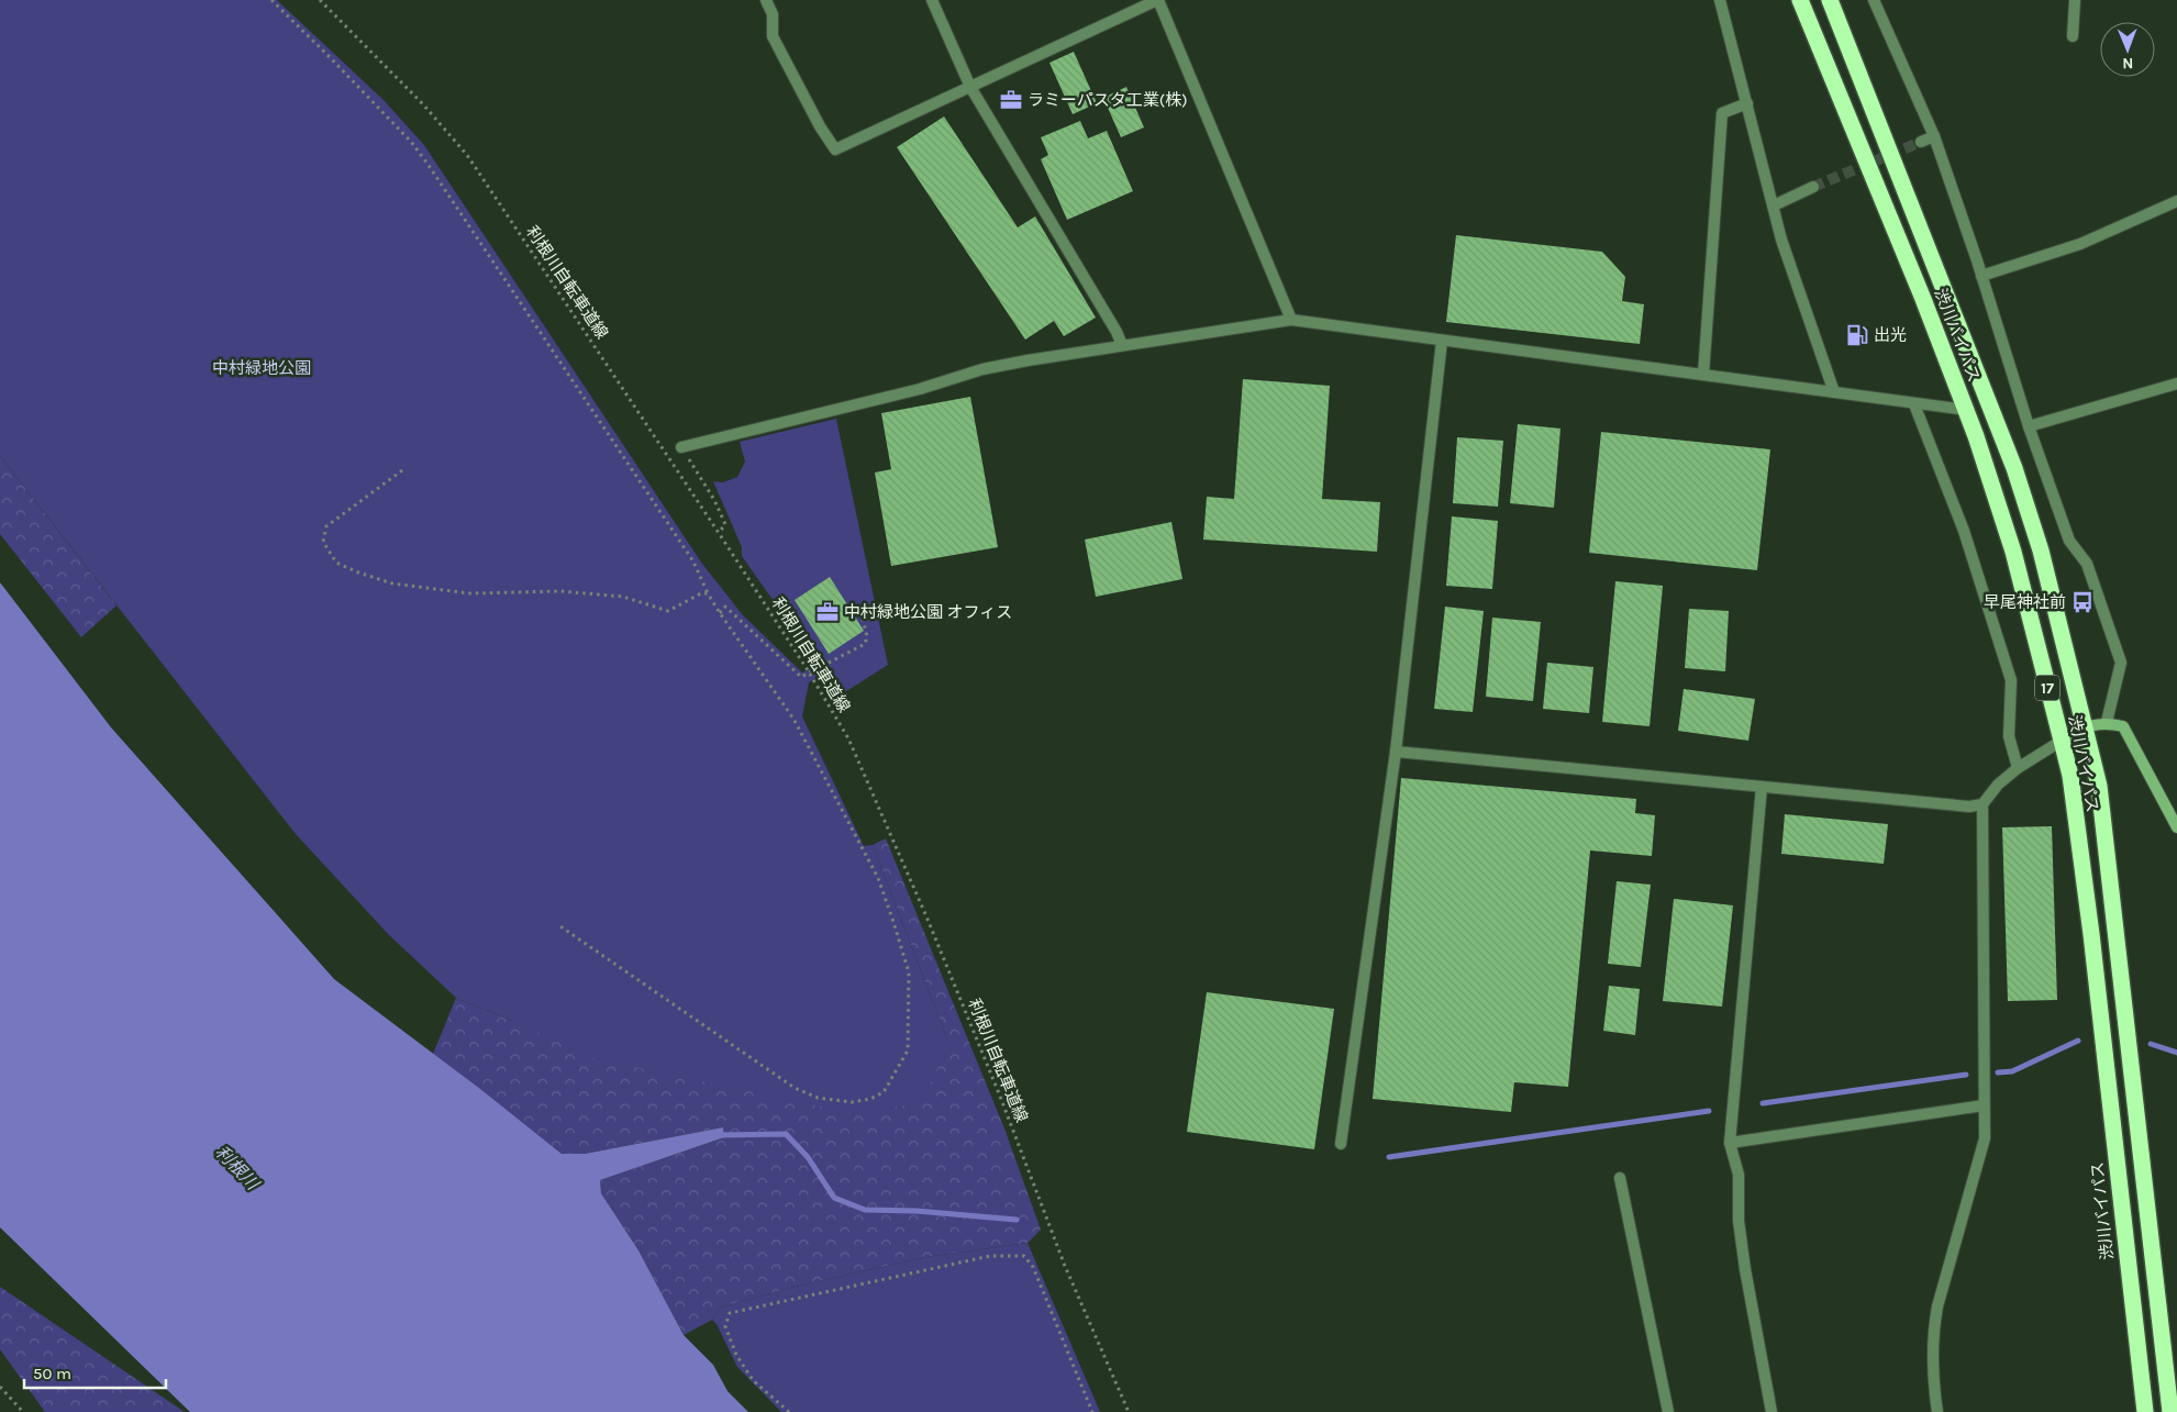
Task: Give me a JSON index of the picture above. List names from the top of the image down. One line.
{"streets":{"highway":["渋川バイパス","17"],"path":["利根川自転車道線"]},"water":["利根川"],"parks":["中村緑地公園"],"places":{"office":["ラミーパスタ工業(株)","中村緑地公園 オフィス"],"fuel station":["出光"],"bus stop":["早尾神社前"]},"scale_bar":"50 m","north":"bottom"}
